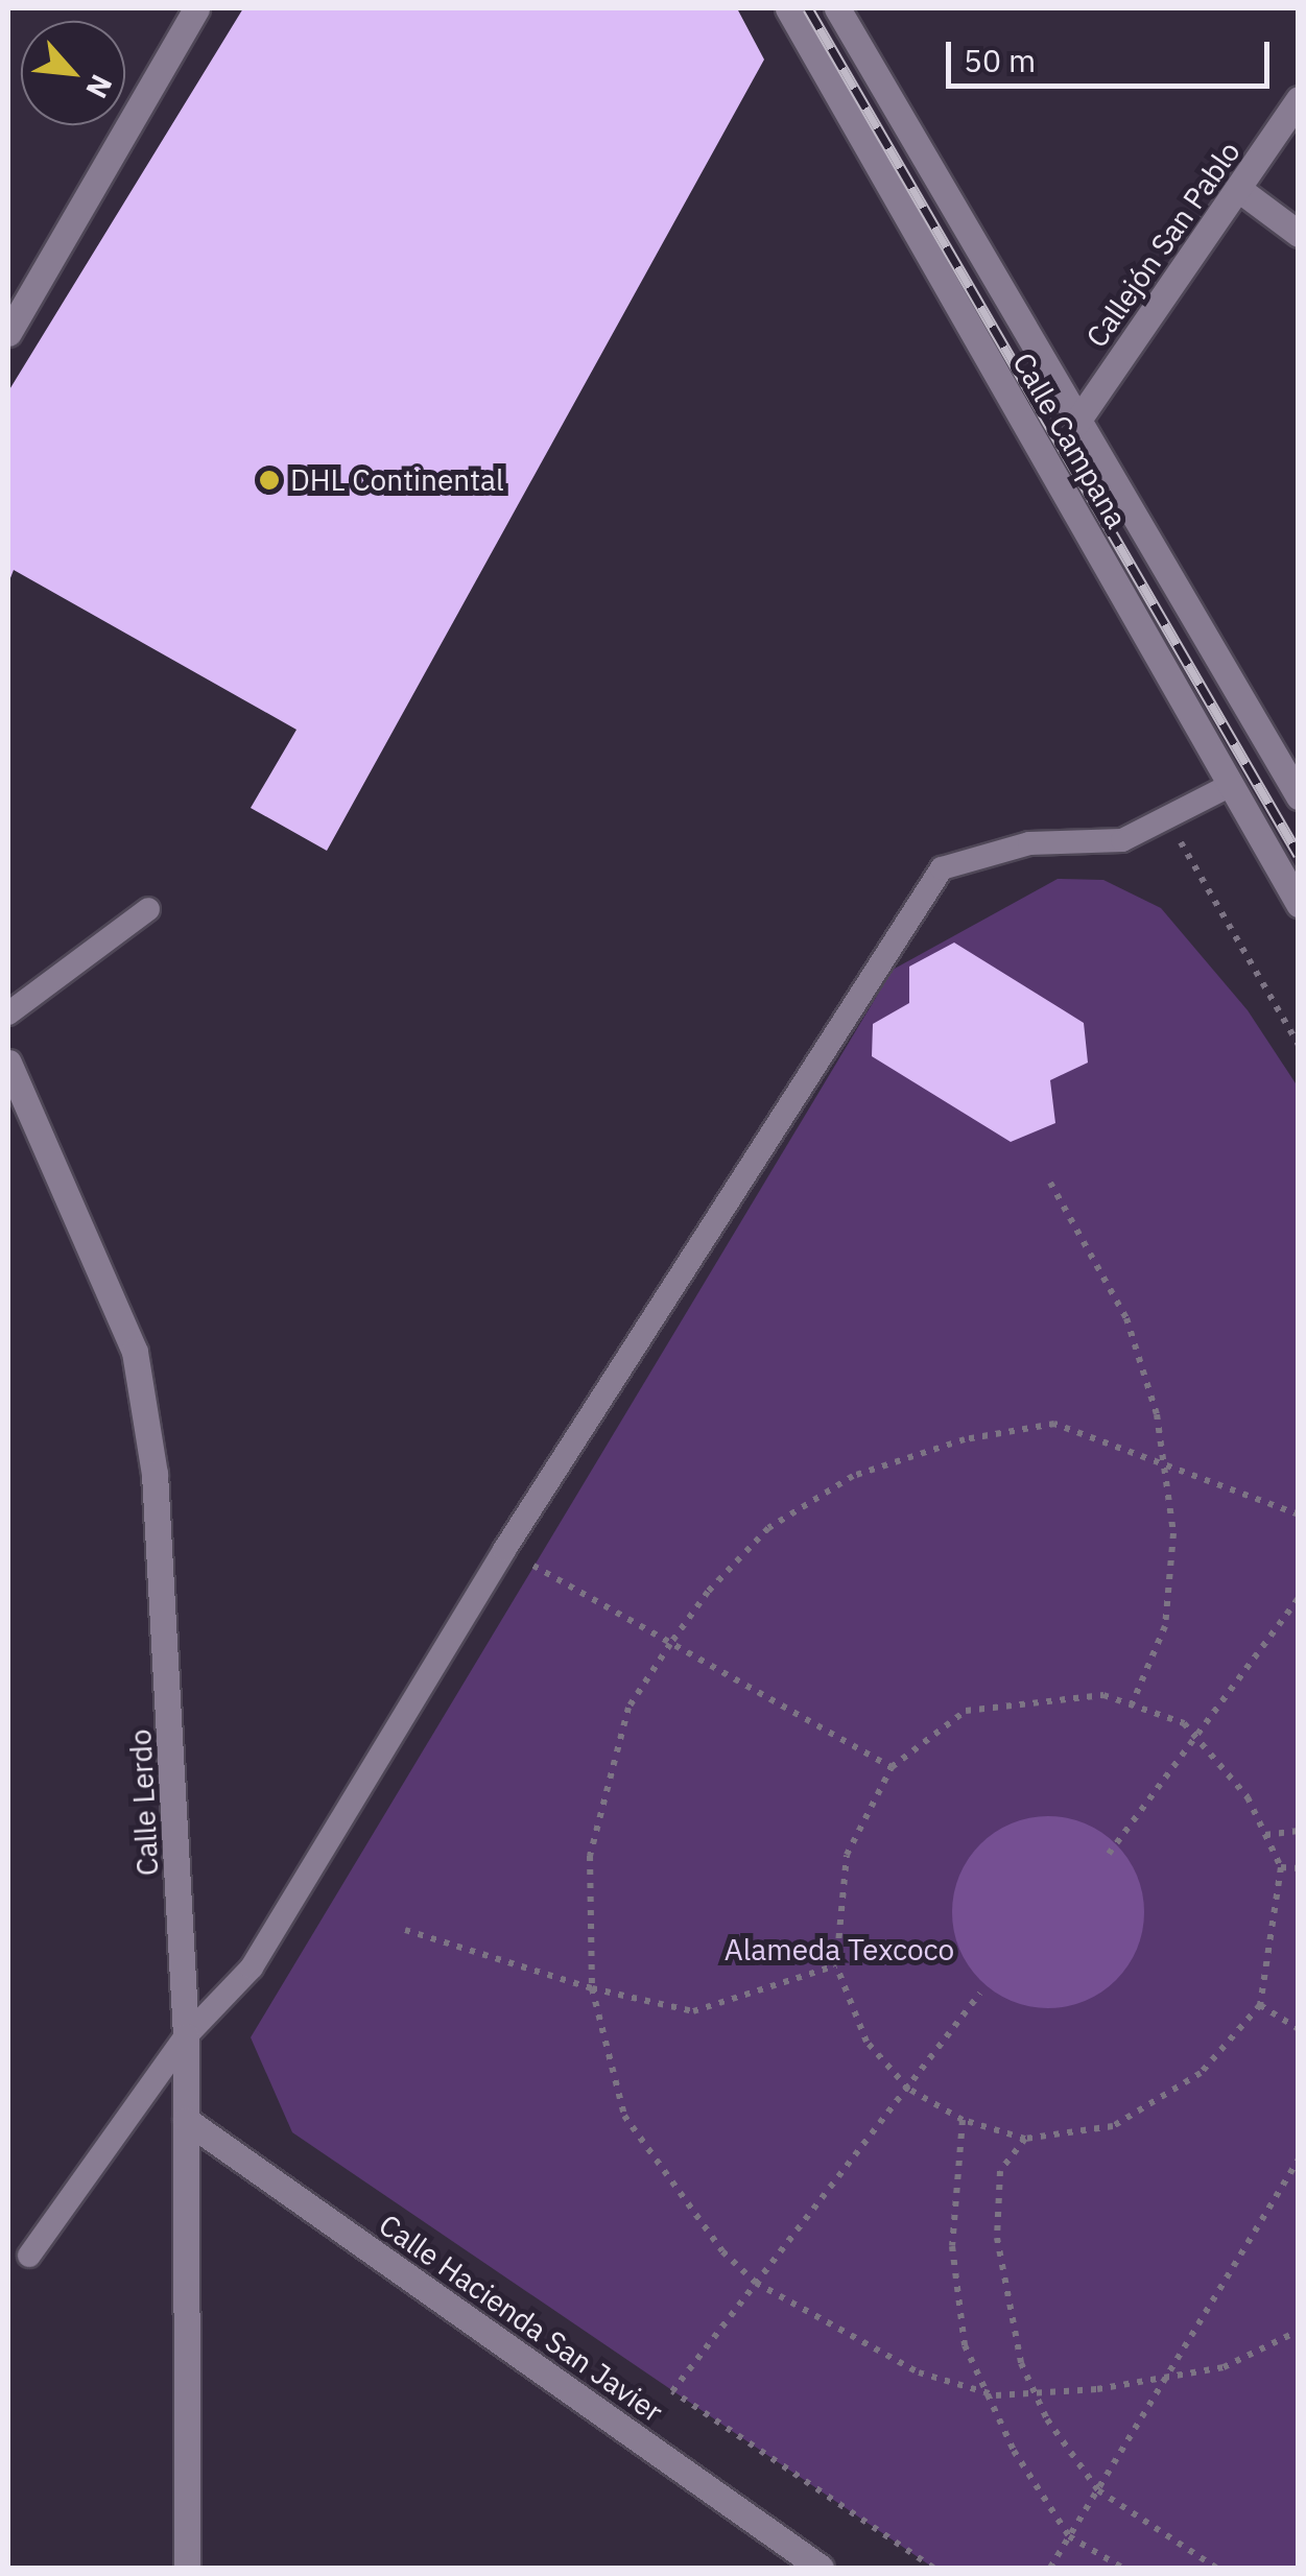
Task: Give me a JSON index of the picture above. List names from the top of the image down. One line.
{"streets":{"street":["Callejón San Pablo","Calle Campana","Calle Lerdo","Calle Hacienda San Javier"]},"crossings":[["Callejón San Pablo","Calle Campana"],["Calle Lerdo","Calle Hacienda San Javier"]],"parks":["Alameda Texcoco"],"places":["DHL Continental"],"scale_bar":"50 m","north":"bottom right"}
